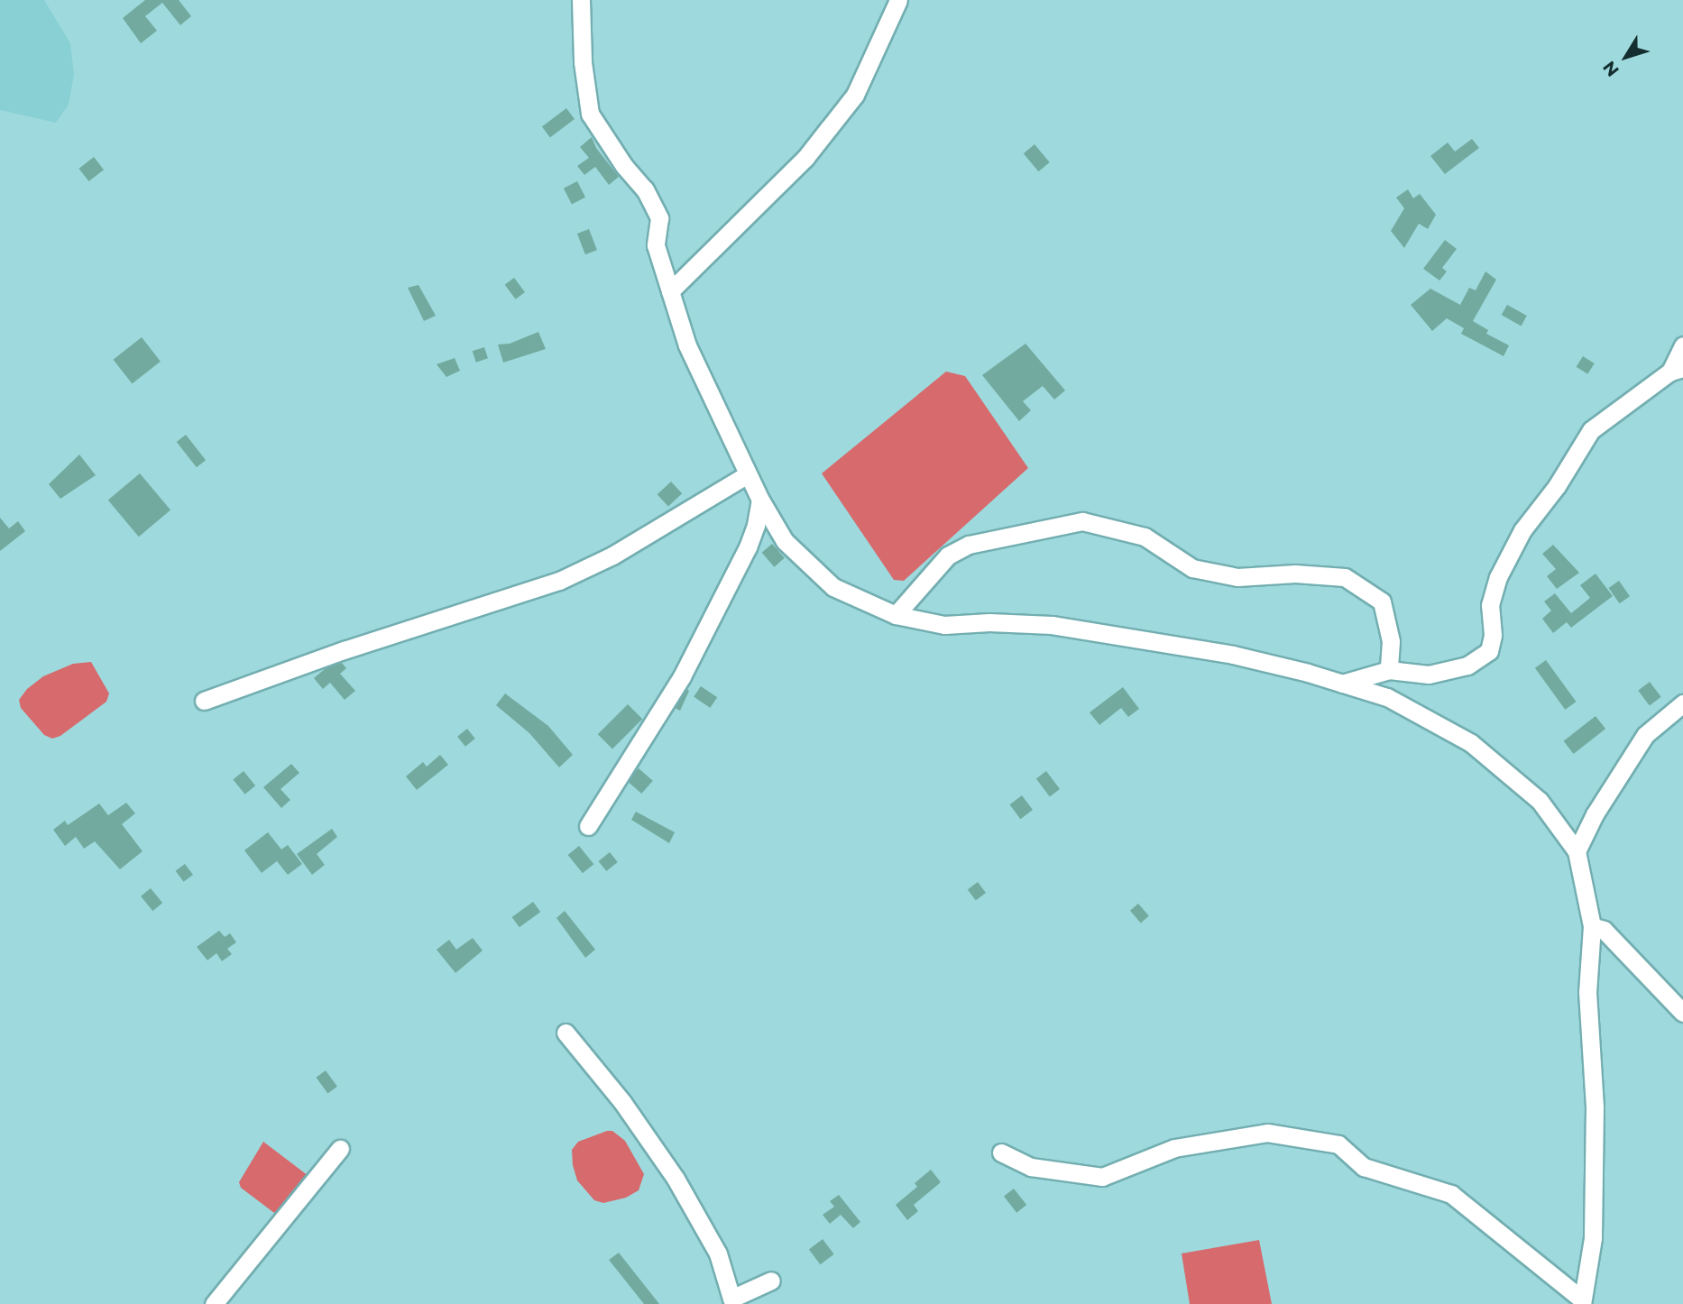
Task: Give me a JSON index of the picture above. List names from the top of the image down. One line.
{"north":"bottom left"}
